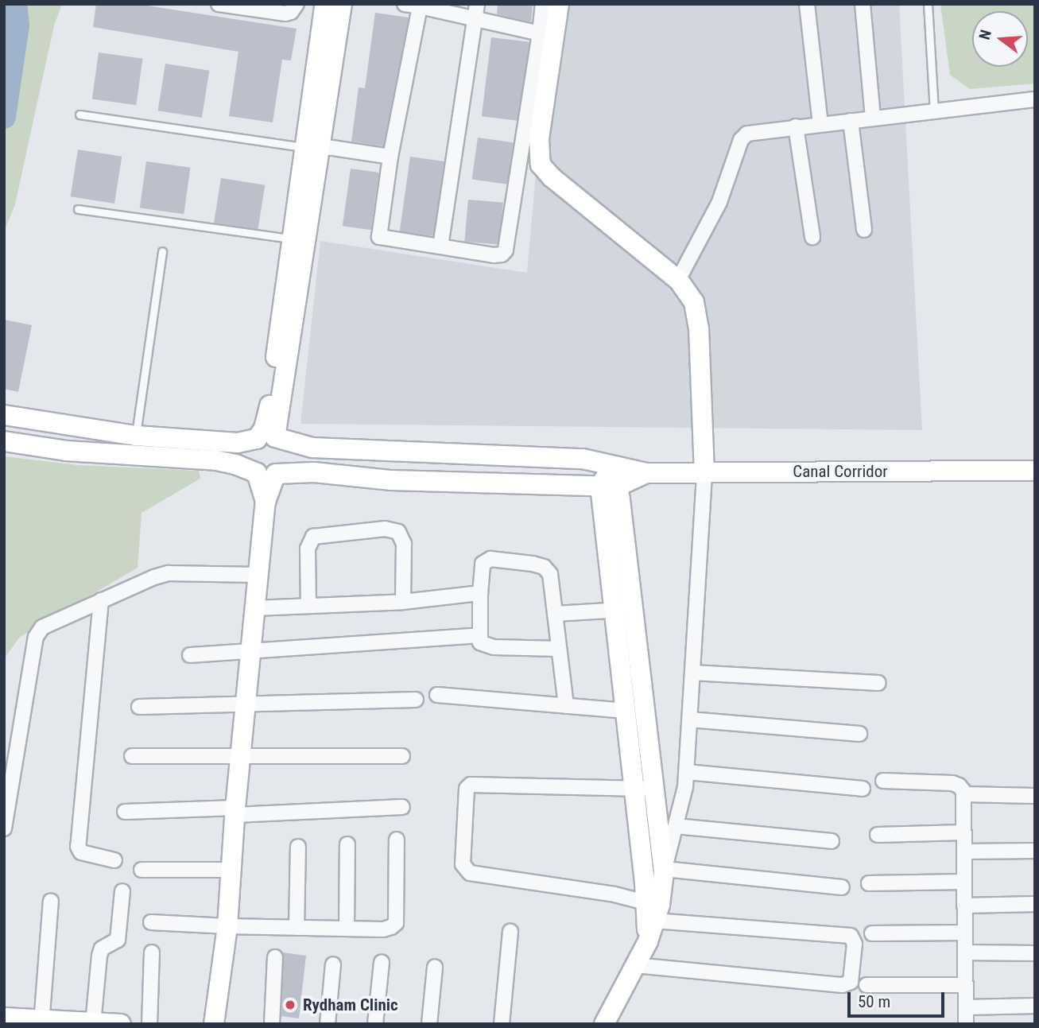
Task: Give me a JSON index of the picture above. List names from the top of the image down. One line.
{"streets":{"street":["Canal Corridor"]},"places":["Rydham Clinic"],"scale_bar":"50 m","north":"left"}
